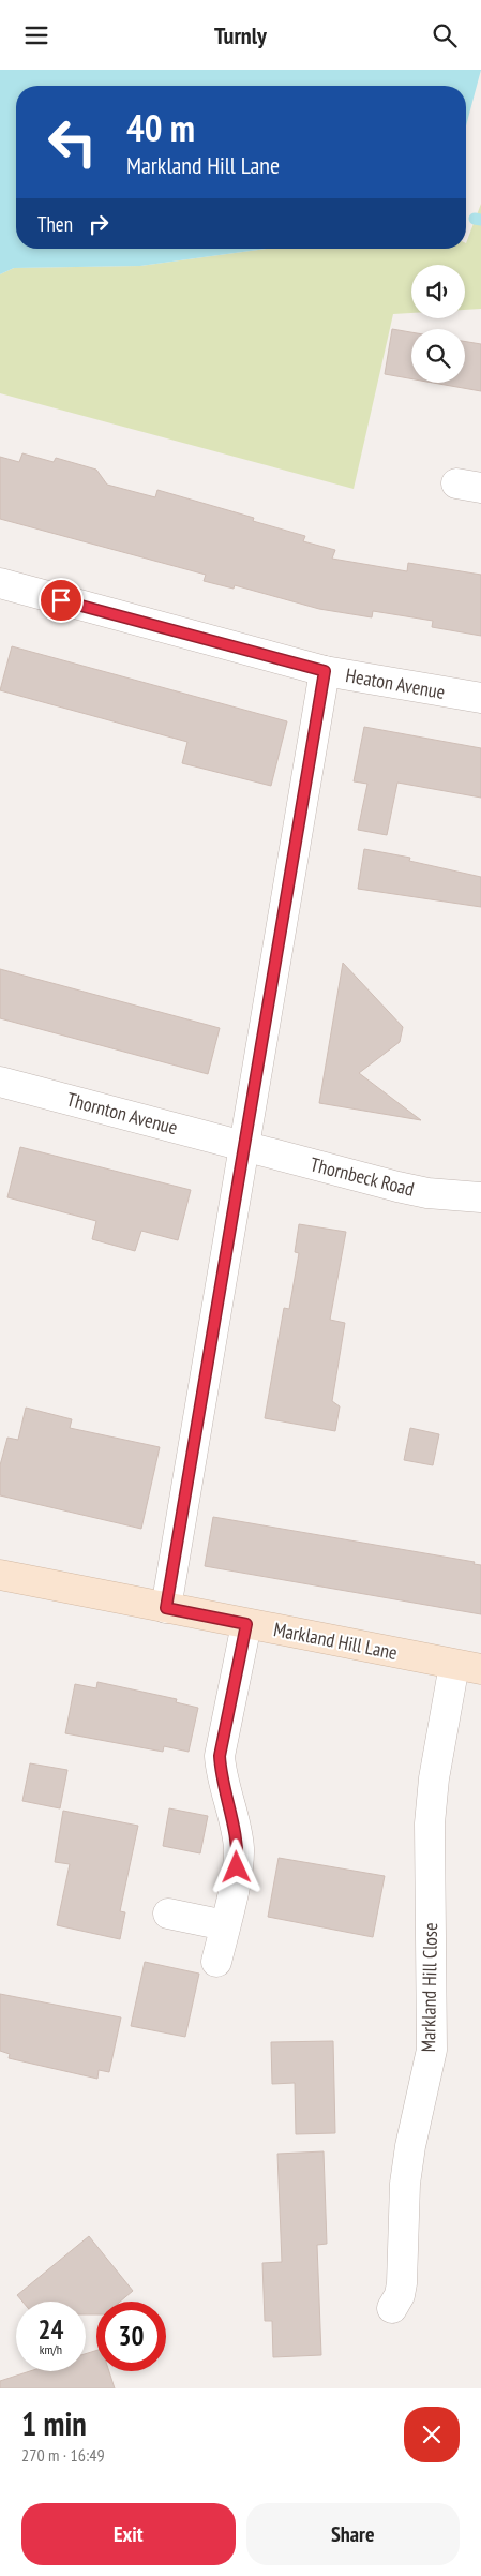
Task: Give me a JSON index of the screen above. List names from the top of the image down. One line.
{"streets":{"street":["Heaton Avenue","Thornton Avenue","Thornbeck Road","Markland Hill Lane","Markland Hill Close"]},"crossings":[["Thornton Avenue","Thornbeck Road"],["Markland Hill Lane","Markland Hill Close"]],"page":{"header":"Turnly","turn":["40 m","Markland Hill Lane"],"then":"Then","speed":"24 km/h","limit":"30","heading":["1 min","270 m · 16:49"],"buttons":["Exit","Share"]}}
